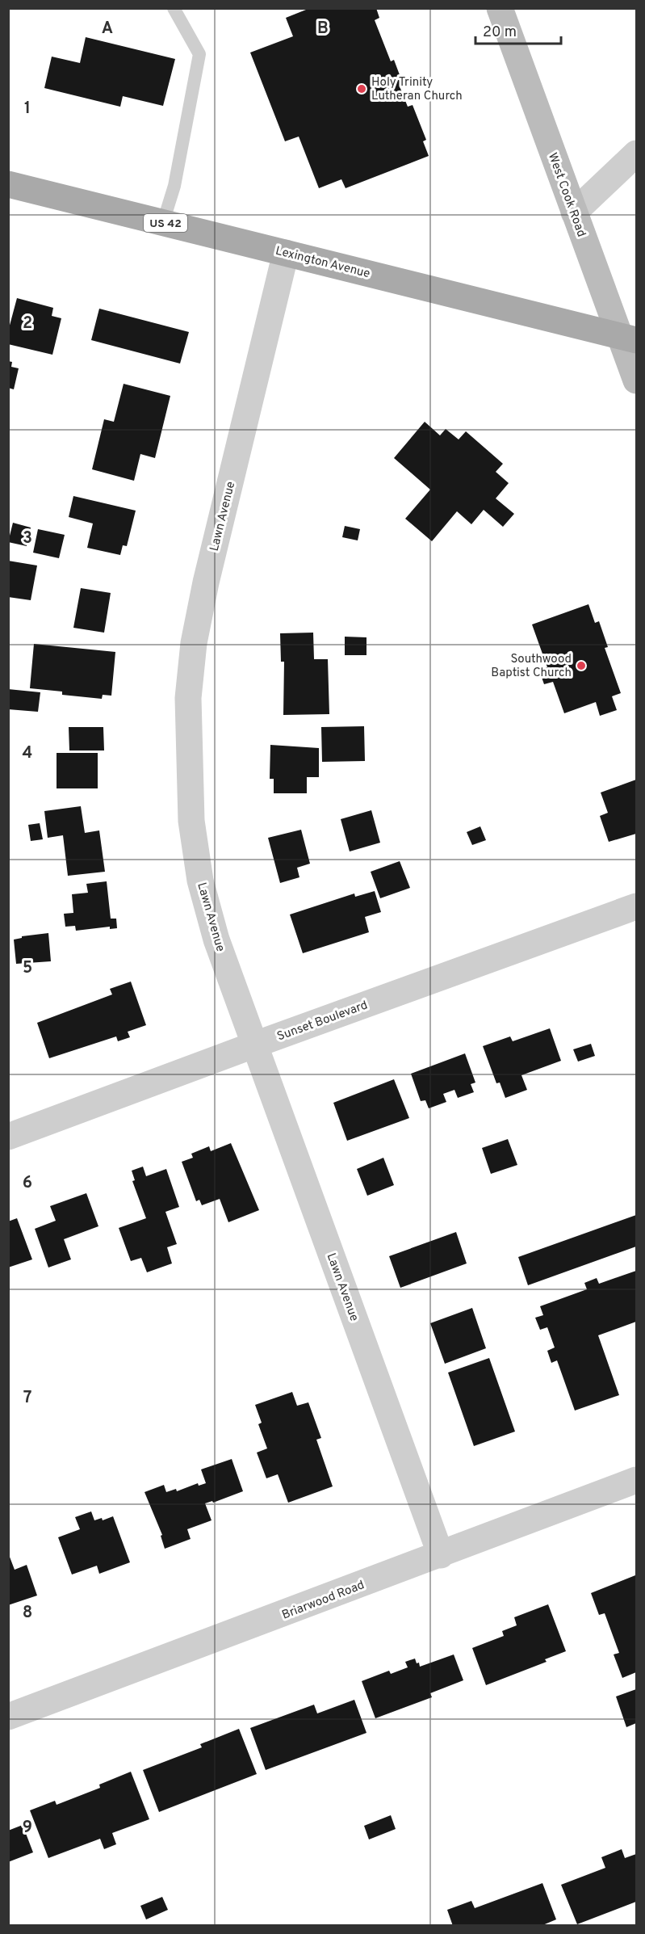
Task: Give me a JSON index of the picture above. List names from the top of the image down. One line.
{"streets":{"main road":["West Cook Road","US 42","Lexington Avenue"],"street":["Lawn Avenue","Sunset Boulevard","Briarwood Road"]},"crossings":[["West Cook Road","Lexington Avenue"],["Lexington Avenue","Lawn Avenue"],["Lawn Avenue","Sunset Boulevard"],["Lawn Avenue","Briarwood Road"]],"places":["Holy Trinity Lutheran Church","Southwood Baptist Church"],"scale_bar":"20 m","grid":{"columns":["A","B"],"rows":["1","2","3","4","5","6","7","8","9"]}}
